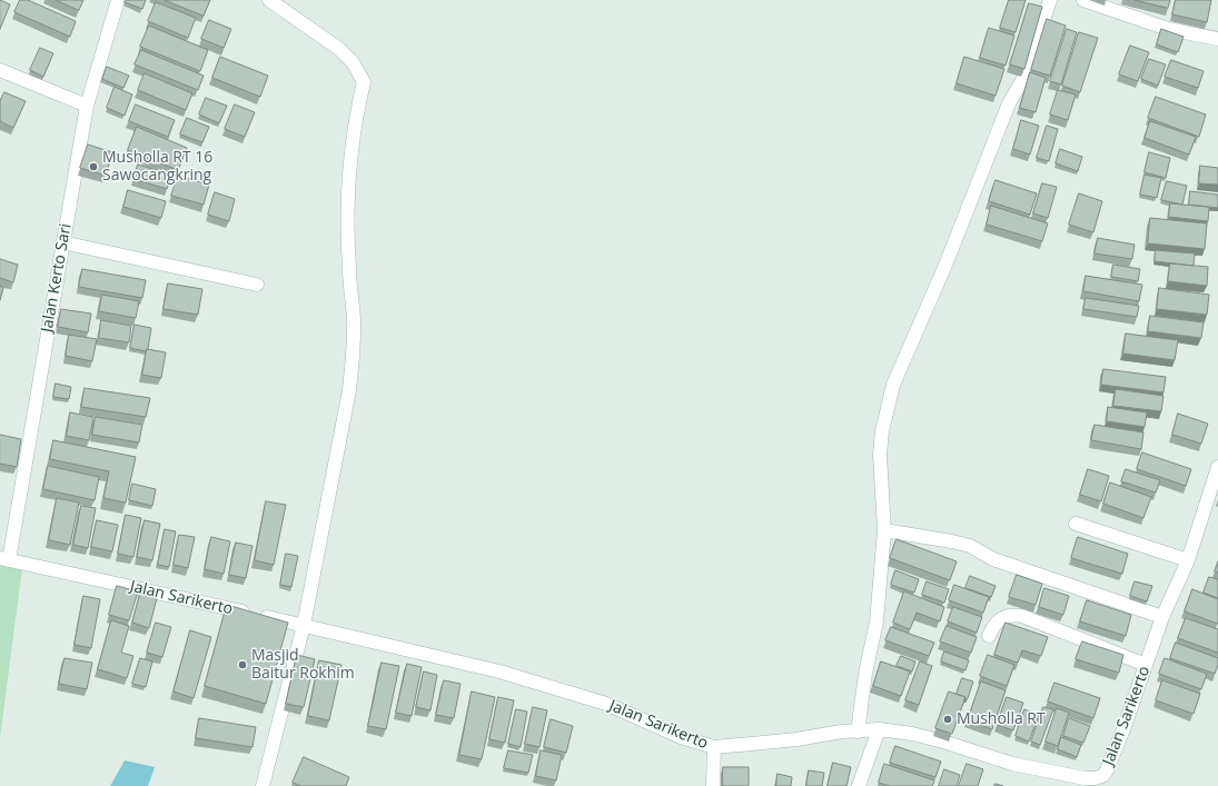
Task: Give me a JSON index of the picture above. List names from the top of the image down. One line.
{"streets":{"street":["Jalan Kerto Sari","Jalan Sarikerto"]},"crossings":[["Jalan Kerto Sari","Jalan Sarikerto"]],"places":["Musholla RT 16 Sawocangkring","Masjid Baitur Rokhim","Musholla RT"]}
